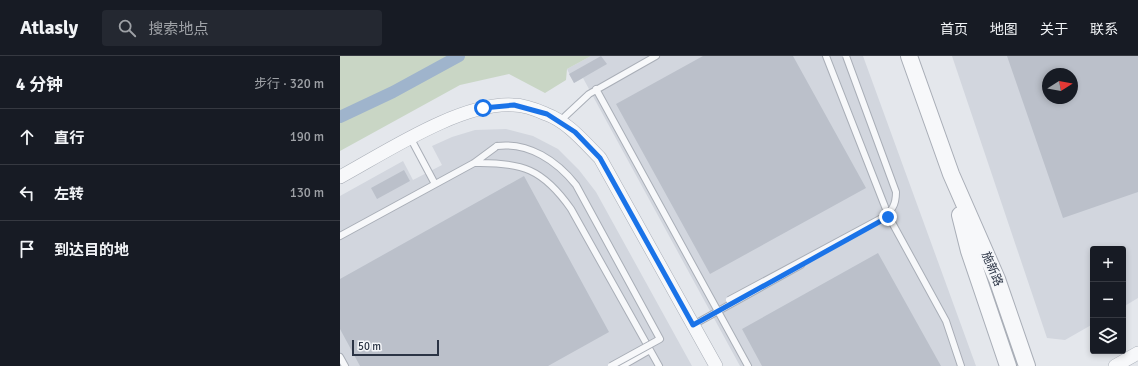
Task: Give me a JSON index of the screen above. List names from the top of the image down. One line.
{"streets":{"street":["施新路"]},"scale_bar":"50 m","north":"right","page":{"header":"Atlasly","search":"搜索地点","nav":["首页","地图","关于","联系"],"heading":["4 分钟","步行 · 320 m"],"list":[["直行","190 m"],["左转","130 m"],"到达目的地"],"map_buttons":["+","−"],"scale":"50 m"}}
